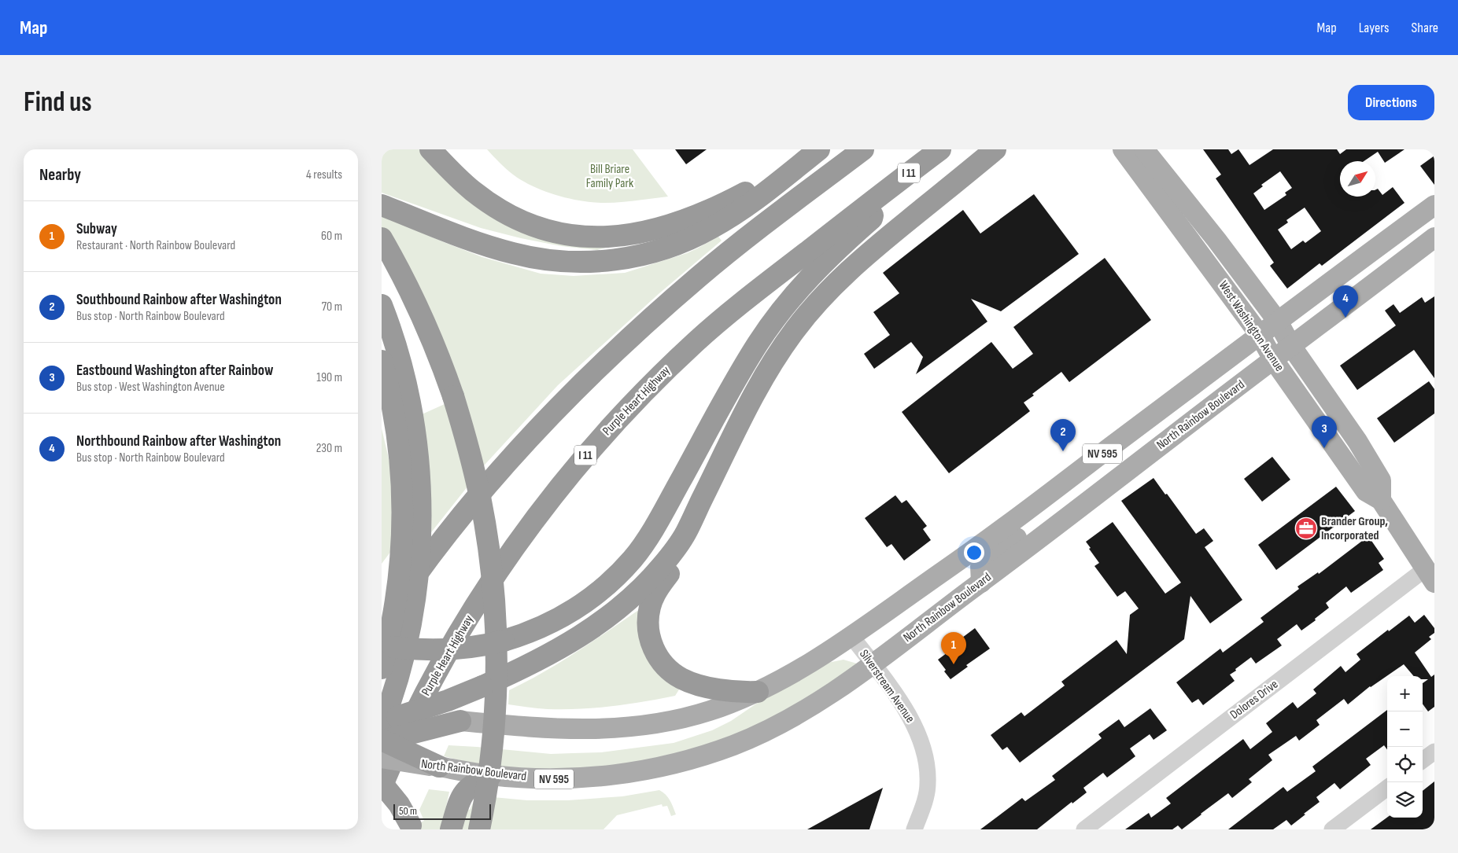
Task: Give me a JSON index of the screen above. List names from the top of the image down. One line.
{"streets":{"highway":["I 11","Purple Heart Highway"],"main road":["West Washington Avenue","North Rainbow Boulevard","NV 595"],"street":["Silverstream Avenue","Dolores Drive"]},"crossings":[["West Washington Avenue","North Rainbow Boulevard"],["West Washington Avenue","NV 595"],["West Washington Avenue","Dolores Drive"],["North Rainbow Boulevard","Silverstream Avenue"],["NV 595","Silverstream Avenue"]],"parks":["Bill Briare Family Park"],"places":{"office":["Brander Group, Incorporated"]},"scale_bar":"50 m","north":"top right","page":{"header":"Map","nav":["Map","Layers","Share"],"buttons":"Directions","title":"Find us","heading":["Nearby","4 results"],"list":[{"mark":"1","name":"Subway","note":"Restaurant · North Rainbow Boulevard","value":"60 m"},{"mark":"2","name":"Southbound Rainbow after Washington","note":"Bus stop · North Rainbow Boulevard","value":"70 m"},{"mark":"3","name":"Eastbound Washington after Rainbow","note":"Bus stop · West Washington Avenue","value":"190 m"},{"mark":"4","name":"Northbound Rainbow after Washington","note":"Bus stop · North Rainbow Boulevard","value":"230 m"}],"pins":["4","3","2","1"],"map_buttons":["+","−"],"scale":"50 m"}}
